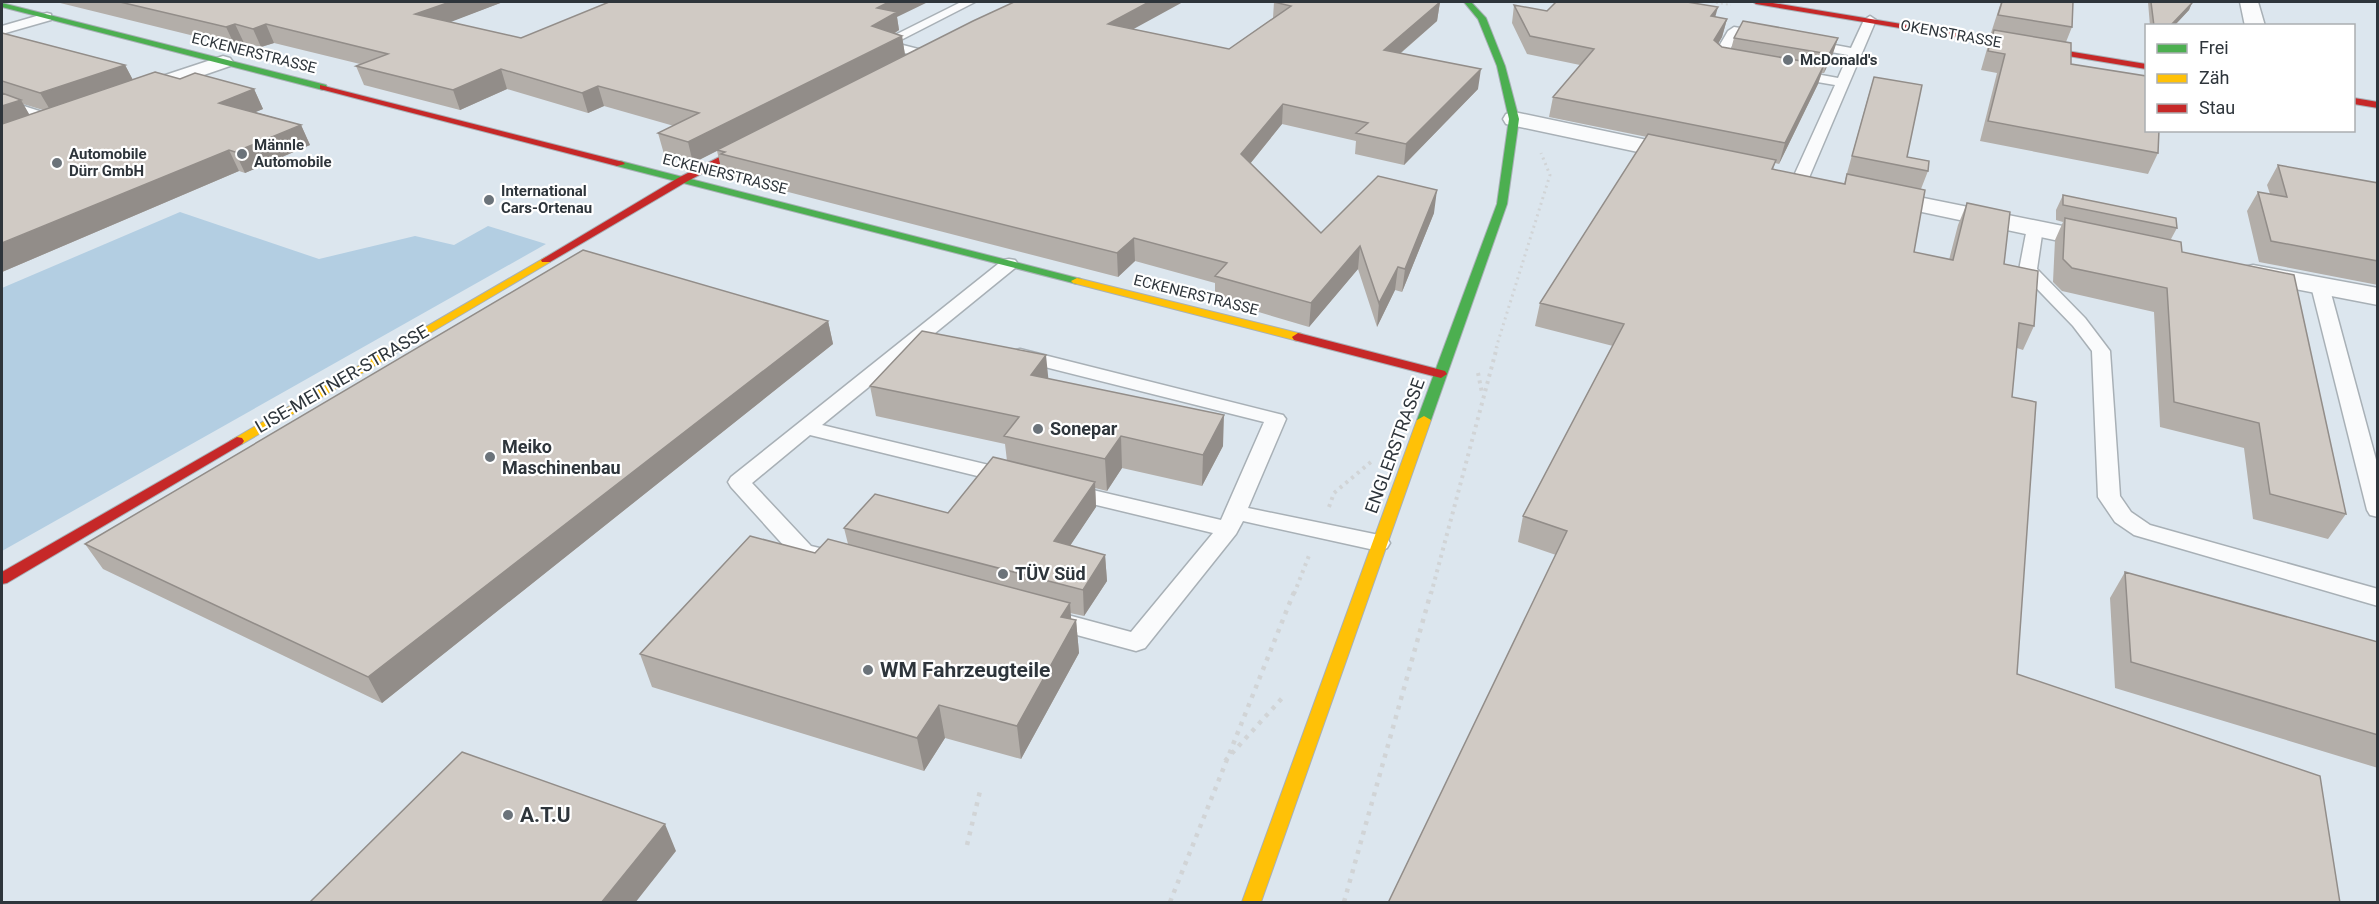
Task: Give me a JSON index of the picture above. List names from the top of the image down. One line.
{"streets":{"street":["OKENSTRASSE","ECKENERSTRASSE","LISE-MEITNER-STRASSE","ENGLERSTRASSE"]},"crossings":[["ECKENERSTRASSE","LISE-MEITNER-STRASSE"],["ECKENERSTRASSE","ENGLERSTRASSE"]],"places":["McDonald's","Männle Automobile","Automobile Dürr GmbH","International Cars-Ortenau","Sonepar","Meiko Maschinenbau","TÜV Süd","WM Fahrzeugteile","A.T.U"],"legend":["Frei","Zäh","Stau"]}
